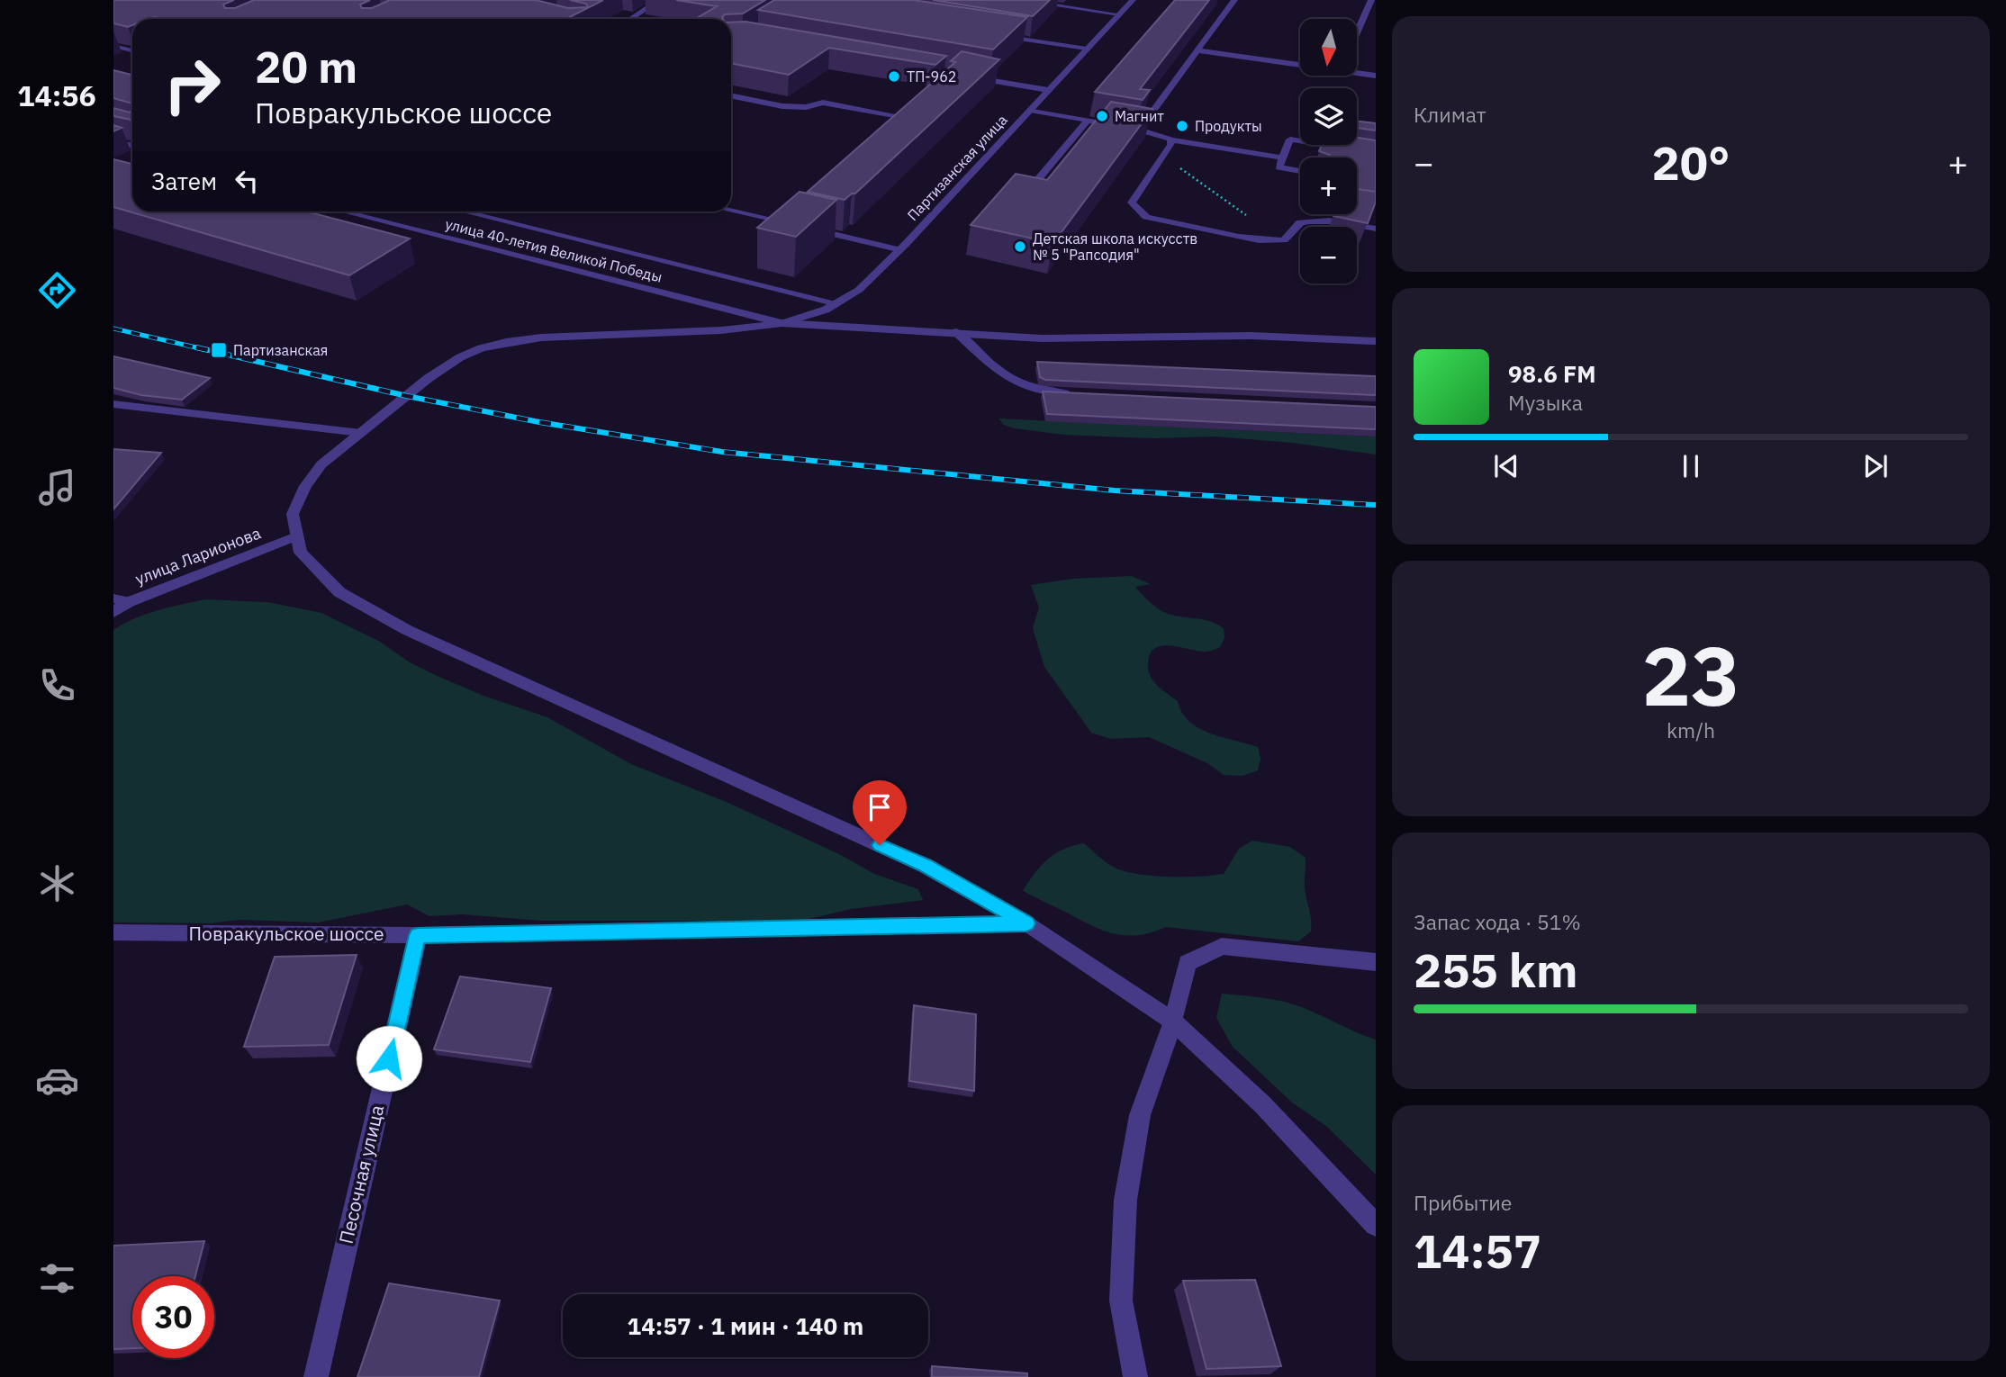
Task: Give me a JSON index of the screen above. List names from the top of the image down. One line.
{"streets":{"street":["Партизанская улица","улица 40-летия Великой Победы","улица Ларионова","Повракульское шоссе","Песочная улица"]},"crossings":[["Партизанская улица","улица 40-летия Великой Победы"],["Повракульское шоссе","Песочная улица"]],"places":{"other":["ТП-962","Магнит","Продукты","Детская школа искусств № 5 \"Рапсодия\""],"transit":["Партизанская"]},"north":"bottom","page":{"tabs":"14:56","tile":["Климат",["23","km/h"],["Запас хода · 51%","255 km"],["Прибытие","14:57"]],"map_buttons":["+","−"],"turn":["20 m","Повракульское шоссе"],"heat":["−","20°","+"],"then":"Затем","song":["98.6 FM","Музыка"],"limit":"30","trip":"14:57 · 1 мин · 140 m"}}
